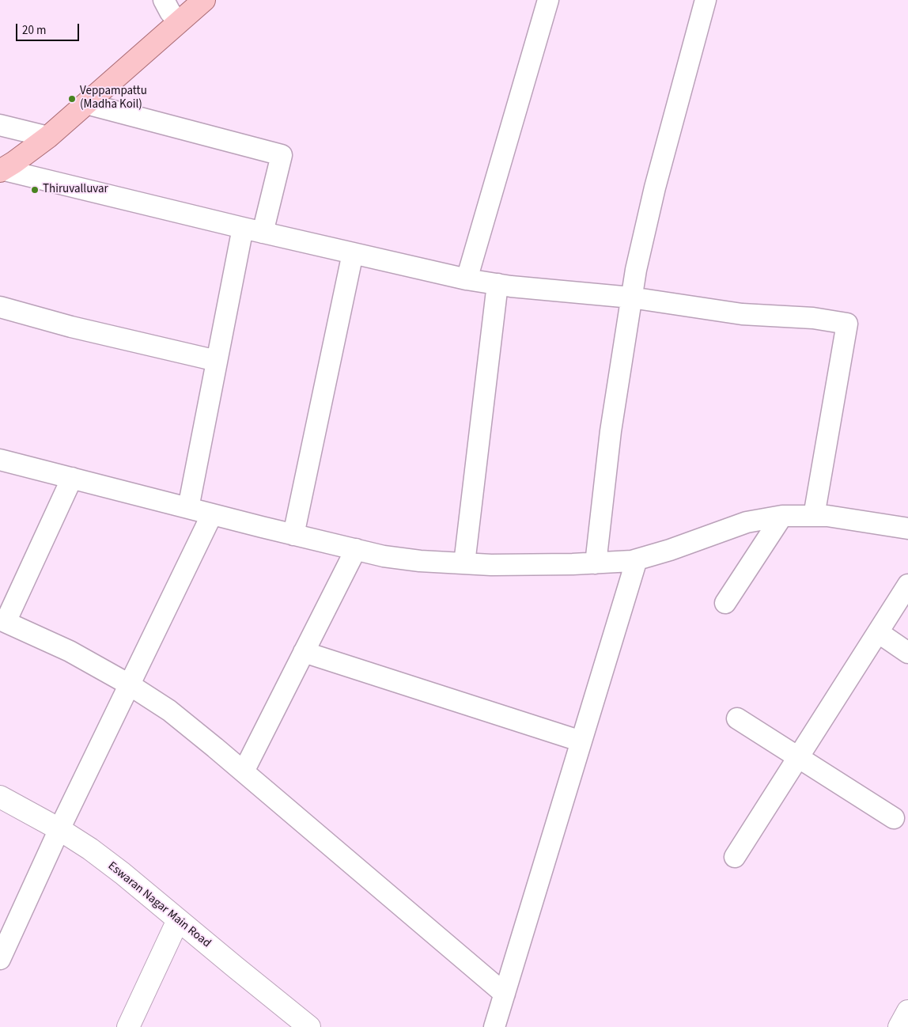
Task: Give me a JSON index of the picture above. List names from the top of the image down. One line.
{"streets":{"street":["Eswaran Nagar Main Road"]},"places":["Veppampattu (Madha Koil)","Thiruvalluvar"],"scale_bar":"20 m"}
